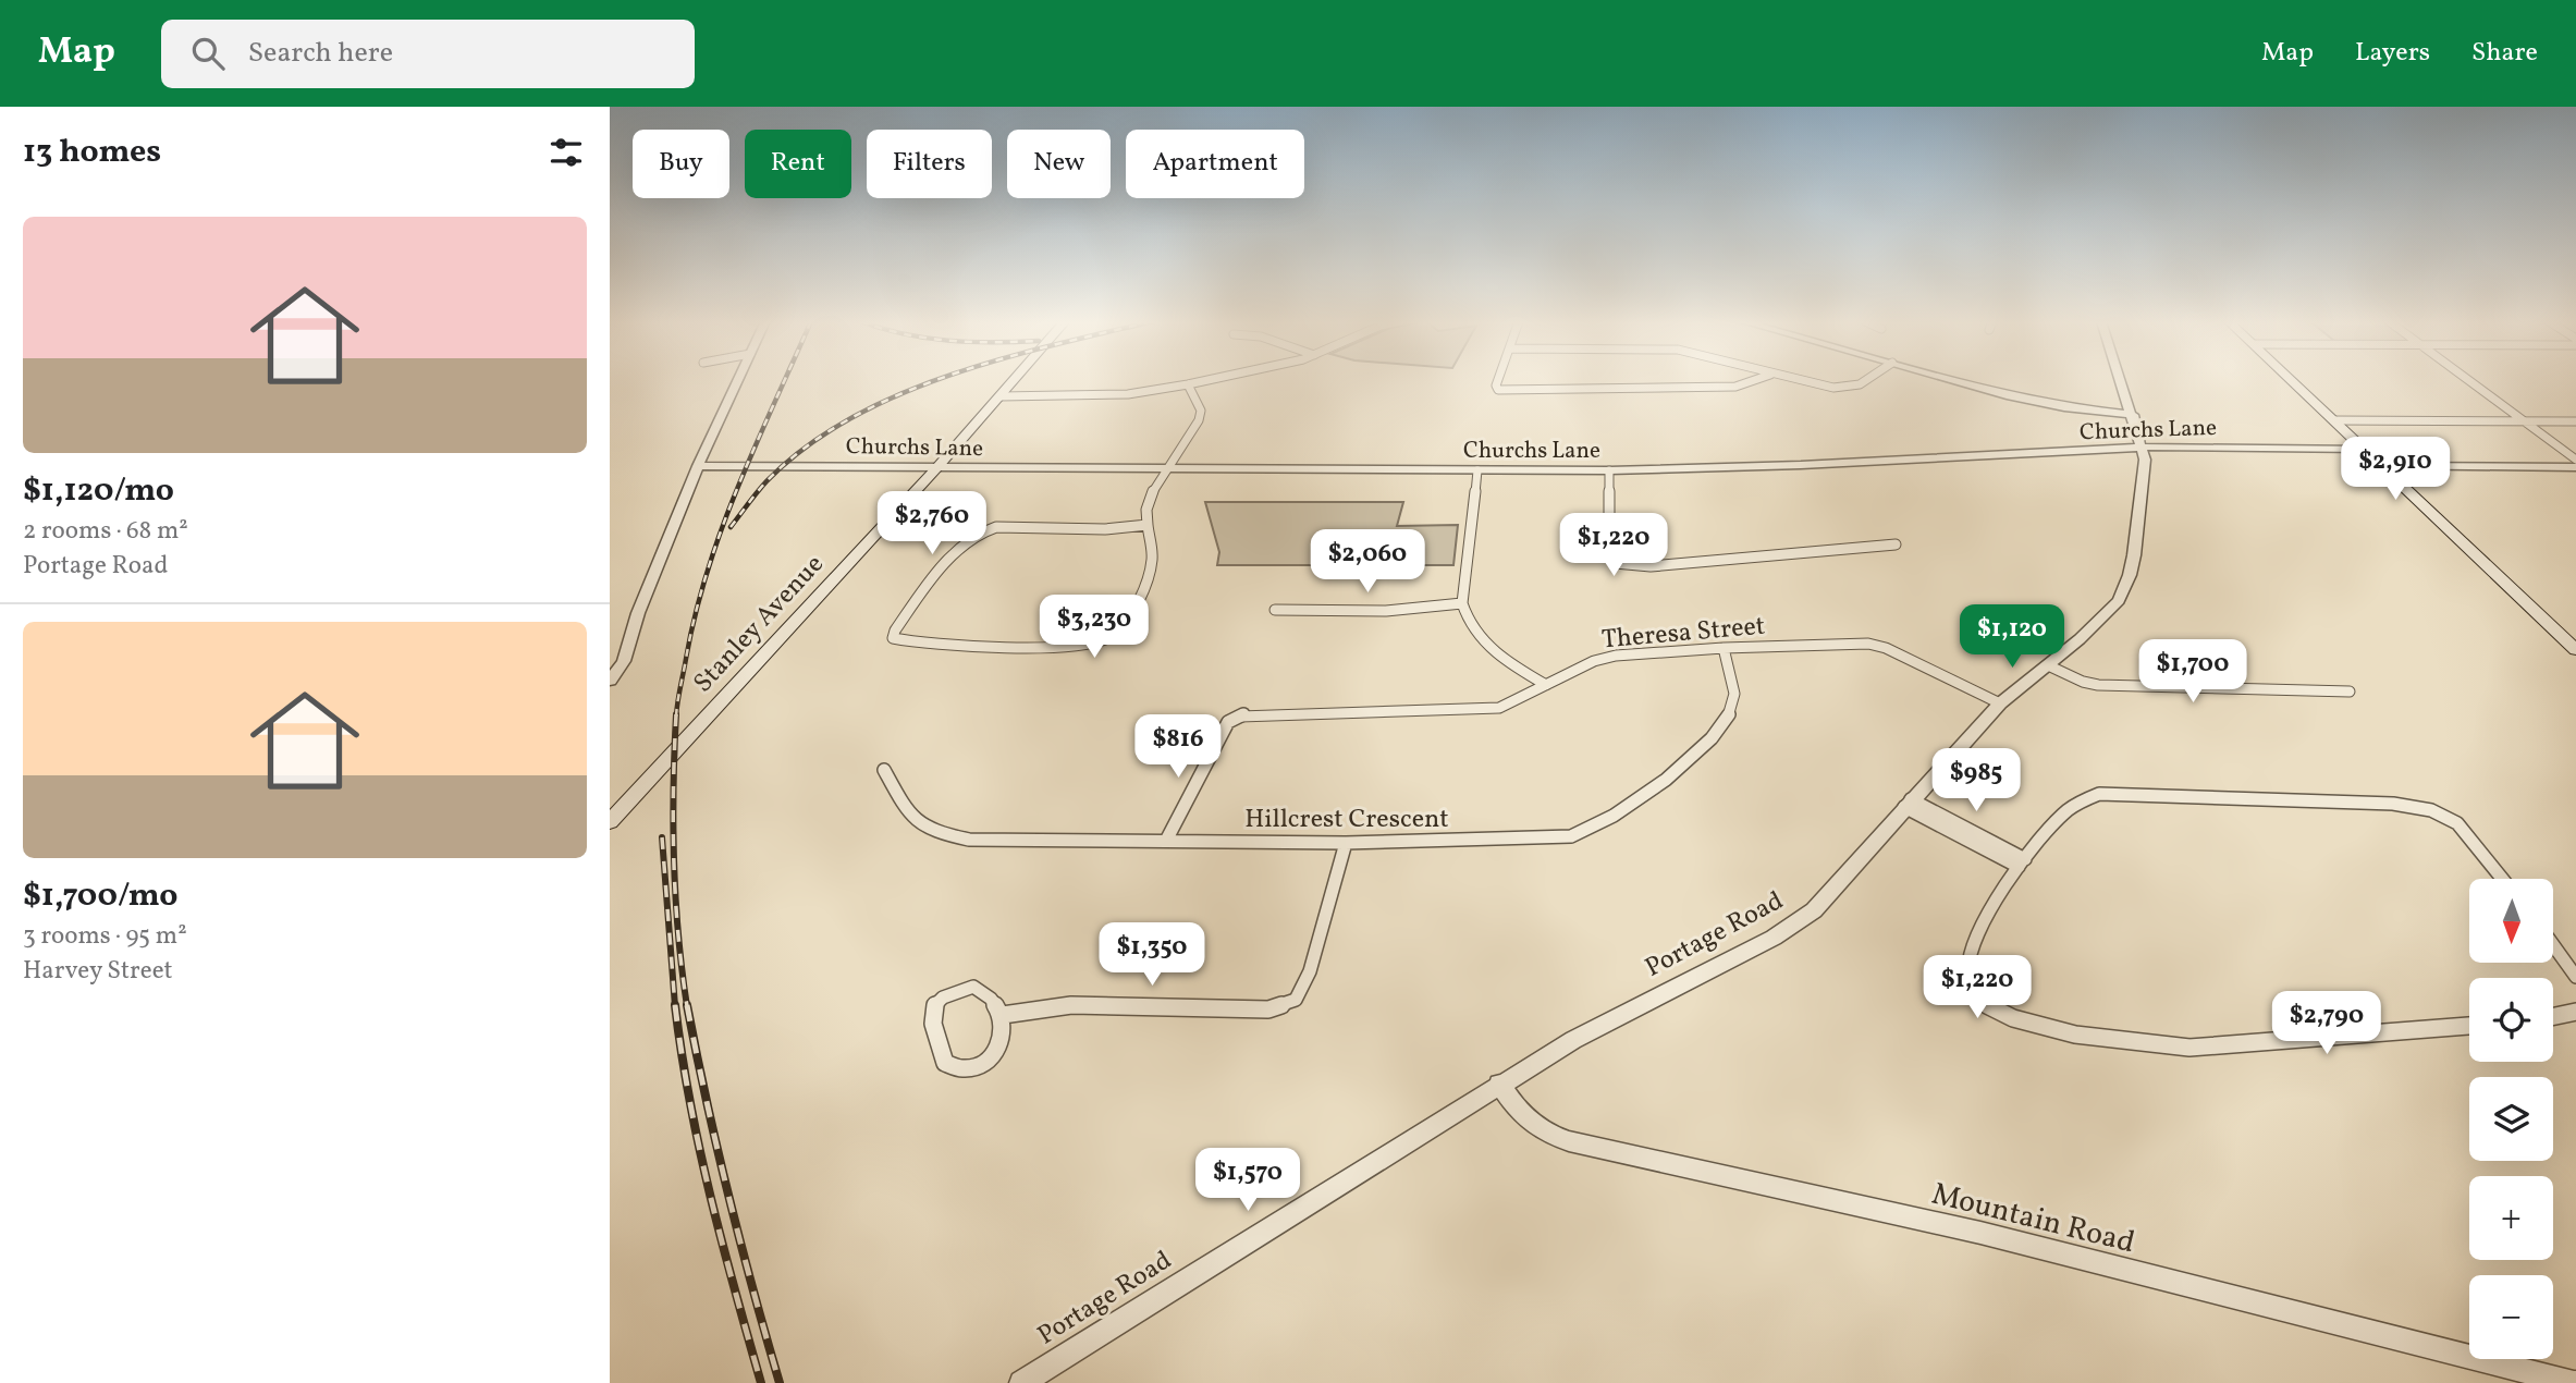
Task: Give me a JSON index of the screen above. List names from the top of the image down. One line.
{"streets":{"main road":["Stanley Avenue"],"street":["Churchs Lane","Theresa Street","Hillcrest Crescent","Portage Road","Mountain Road"]},"crossings":[["Churchs Lane","Stanley Avenue"],["Churchs Lane","Portage Road"],["Theresa Street","Hillcrest Crescent"],["Theresa Street","Portage Road"],["Portage Road","Mountain Road"]],"north":"bottom","page":{"header":"Map","search":"Search here","nav":["Map","Layers","Share"],"heading":"13 homes","chip":["Buy","Rent","Filters","New","Apartment"],"list":[{"name":"$1,120/mo","note":"2 rooms · 68 m² · Portage Road"},{"name":"$1,700/mo","note":"3 rooms · 95 m² · Harvey Street"}],"price":["$2,910","$2,760","$1,220","$2,060","$3,230","$1,120","$1,700","$816","$985","$1,350","$1,220","$2,790","$1,570"],"map_buttons":["+","−"]}}
